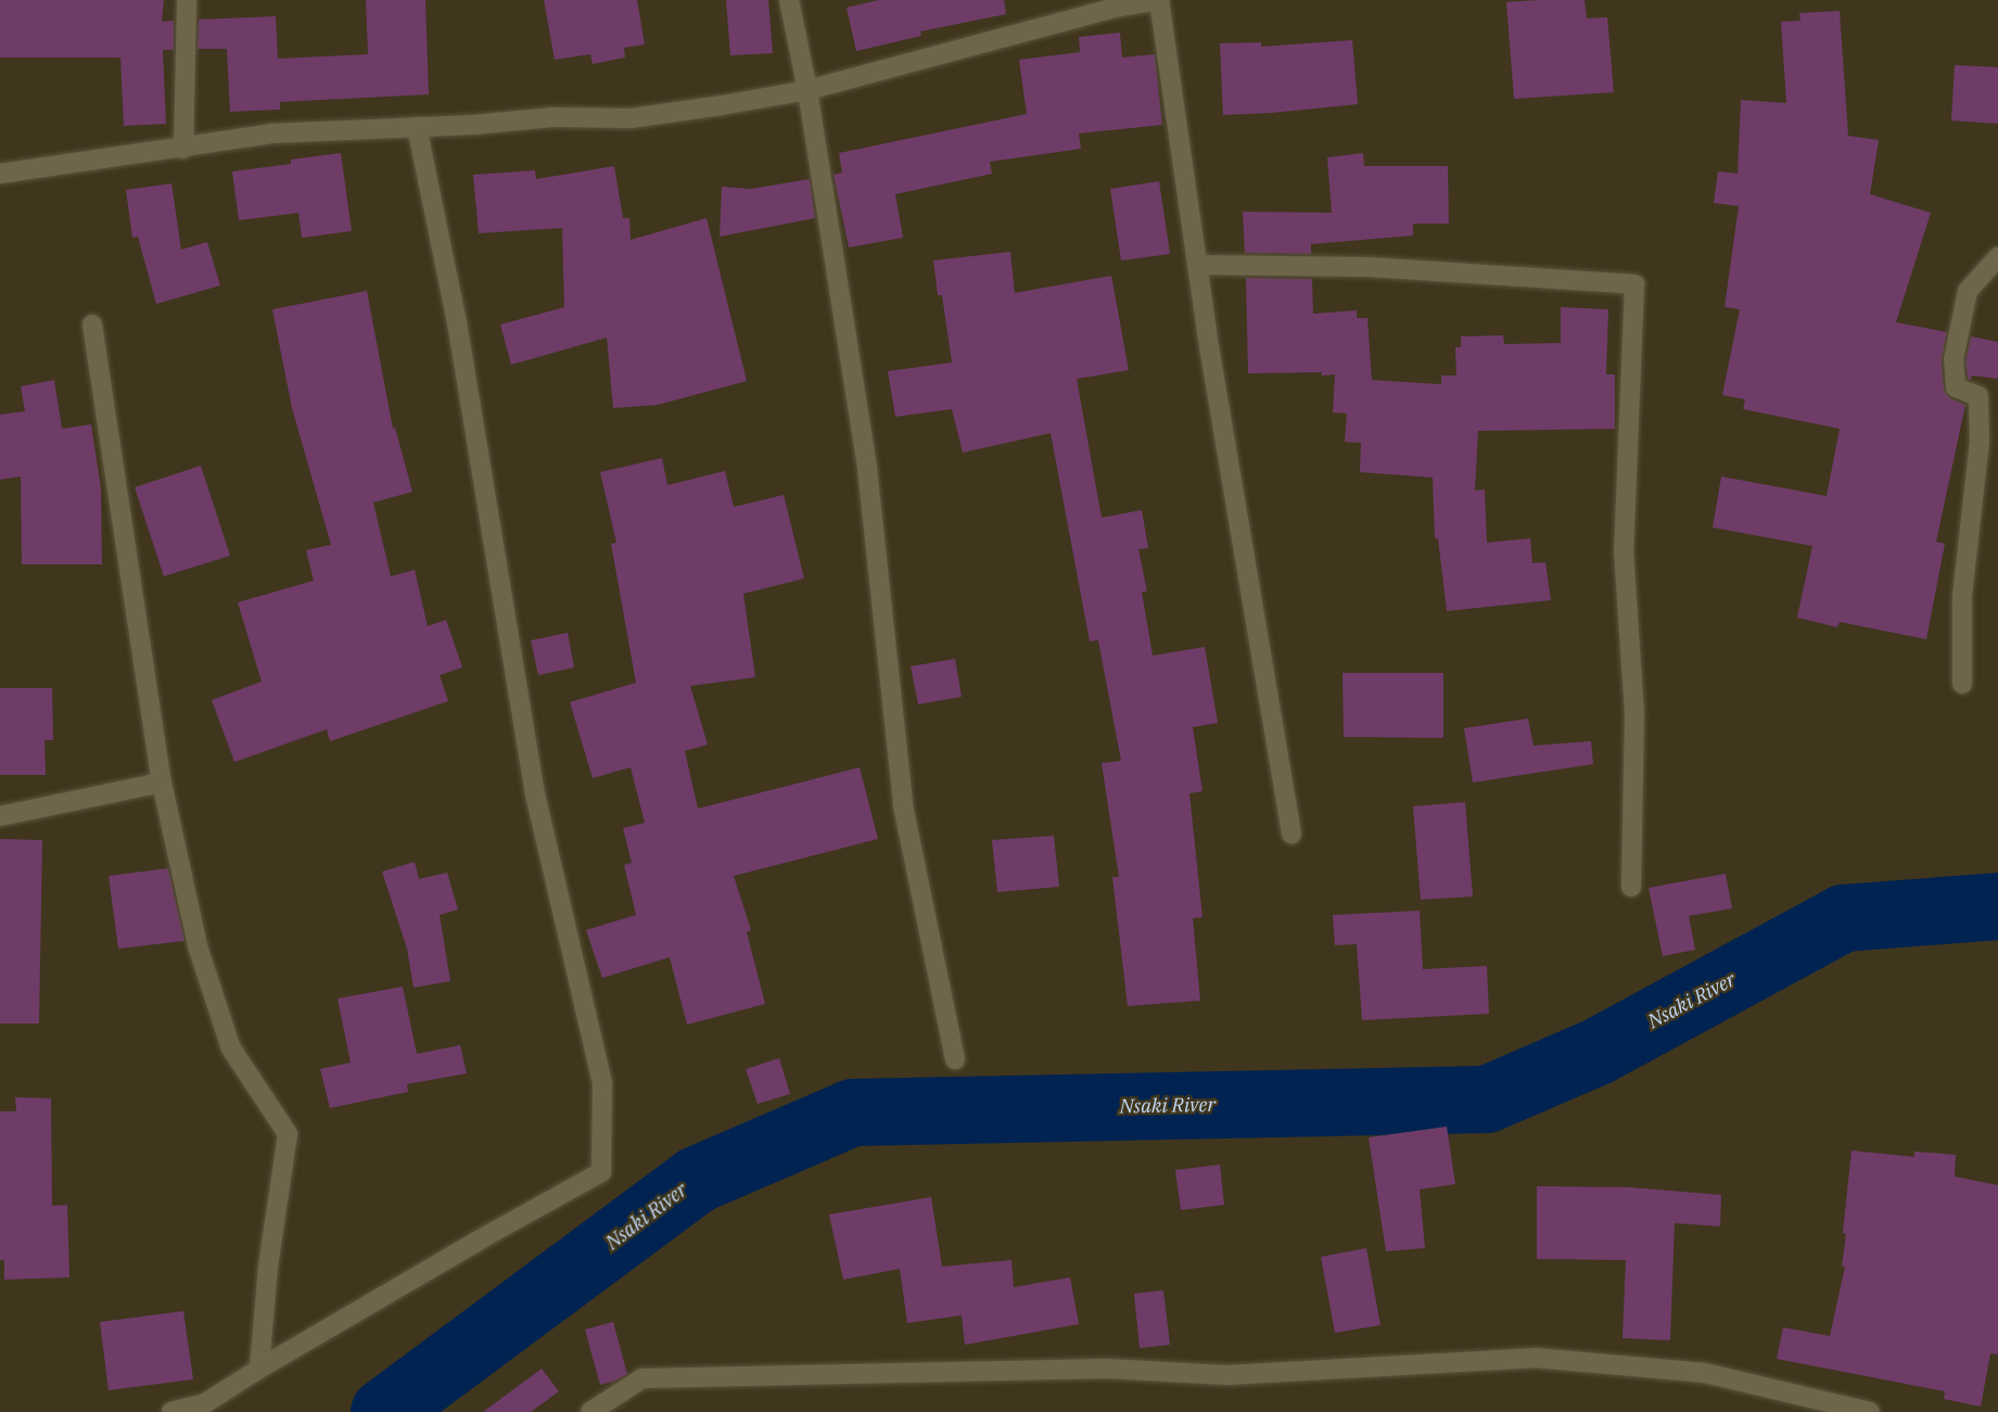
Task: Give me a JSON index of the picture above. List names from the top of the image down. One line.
{"water":["Nsaki River"]}
